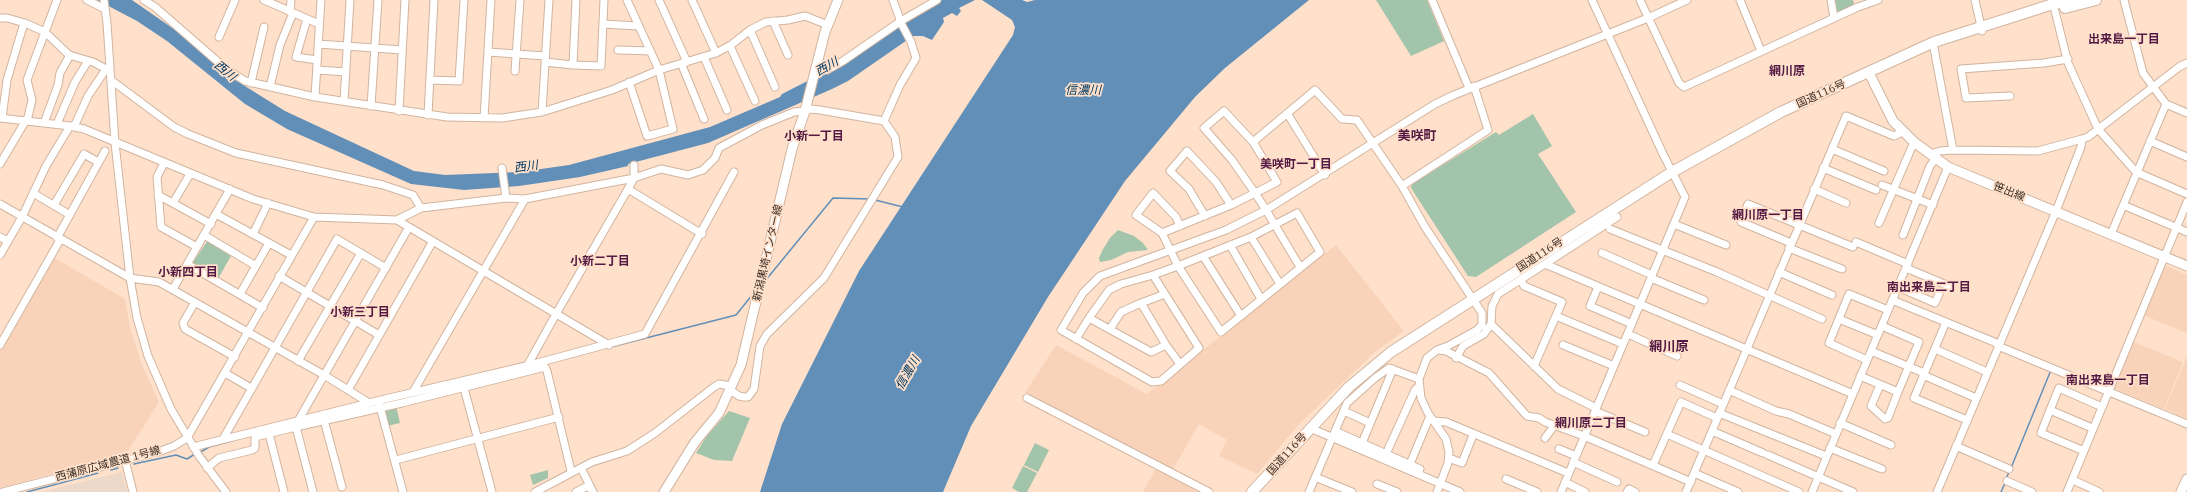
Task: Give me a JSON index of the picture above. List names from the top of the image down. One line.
{"streets":{"highway":["国道116号"],"main road":["笹出線","新潟黒埼インター線"],"street":["西蒲原広域農道 1号線"]},"crossings":[["国道116号","笹出線"]],"districts":["出来島一丁目","網川原","美咲町","小新一丁目","美咲町一丁目","網川原一丁目","小新二丁目","小新四丁目","南出来島二丁目","小新三丁目","網川原","南出来島一丁目","網川原二丁目"],"water":["西川","信濃川"]}
